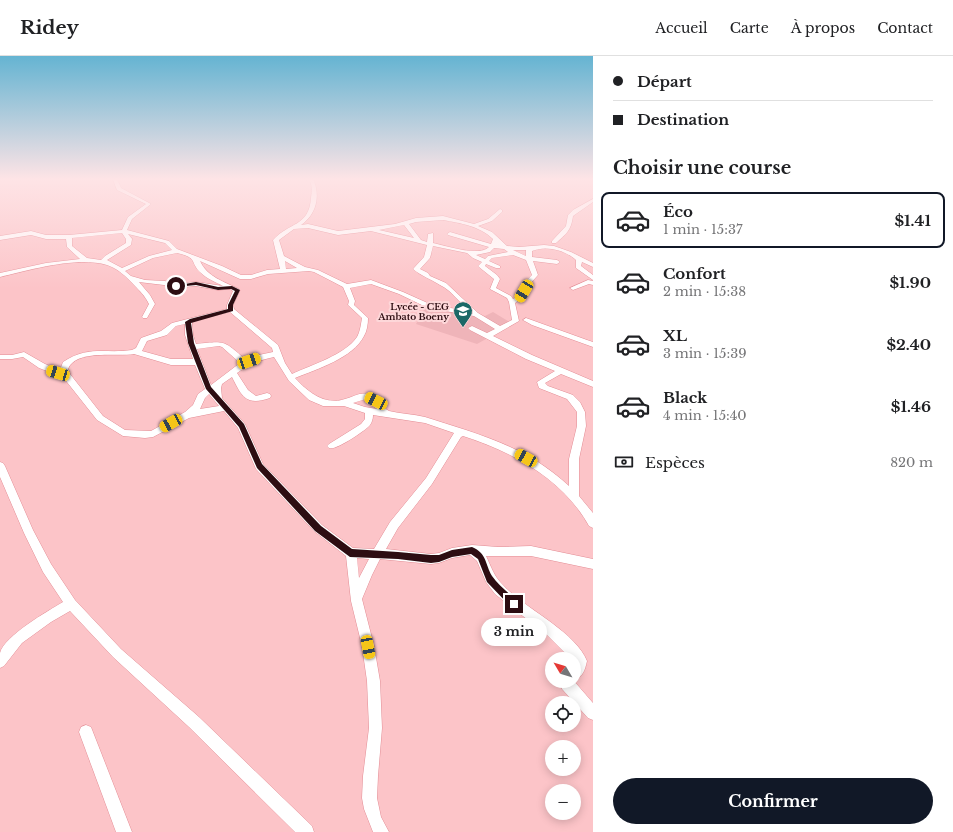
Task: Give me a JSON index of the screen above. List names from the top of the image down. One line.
{"places":{"school or university":["Lycée - CEG Ambato Boeny"]},"north":"top left","page":{"header":"Ridey","nav":["Accueil","Carte","À propos","Contact"],"banner":["Départ","Destination"],"heading":"Choisir une course","list":[{"name":"Éco","note":"1 min · 15:37","value":"$1.41"},{"name":"Confort","note":"2 min · 15:38","value":"$1.90"},{"name":"XL","note":"3 min · 15:39","value":"$2.40"},{"name":"Black","note":"4 min · 15:40","value":"$1.46"}],"pay":["Espèces","820 m"],"bubble":"3 min","map_buttons":["+","−"],"buttons":"Confirmer"}}
